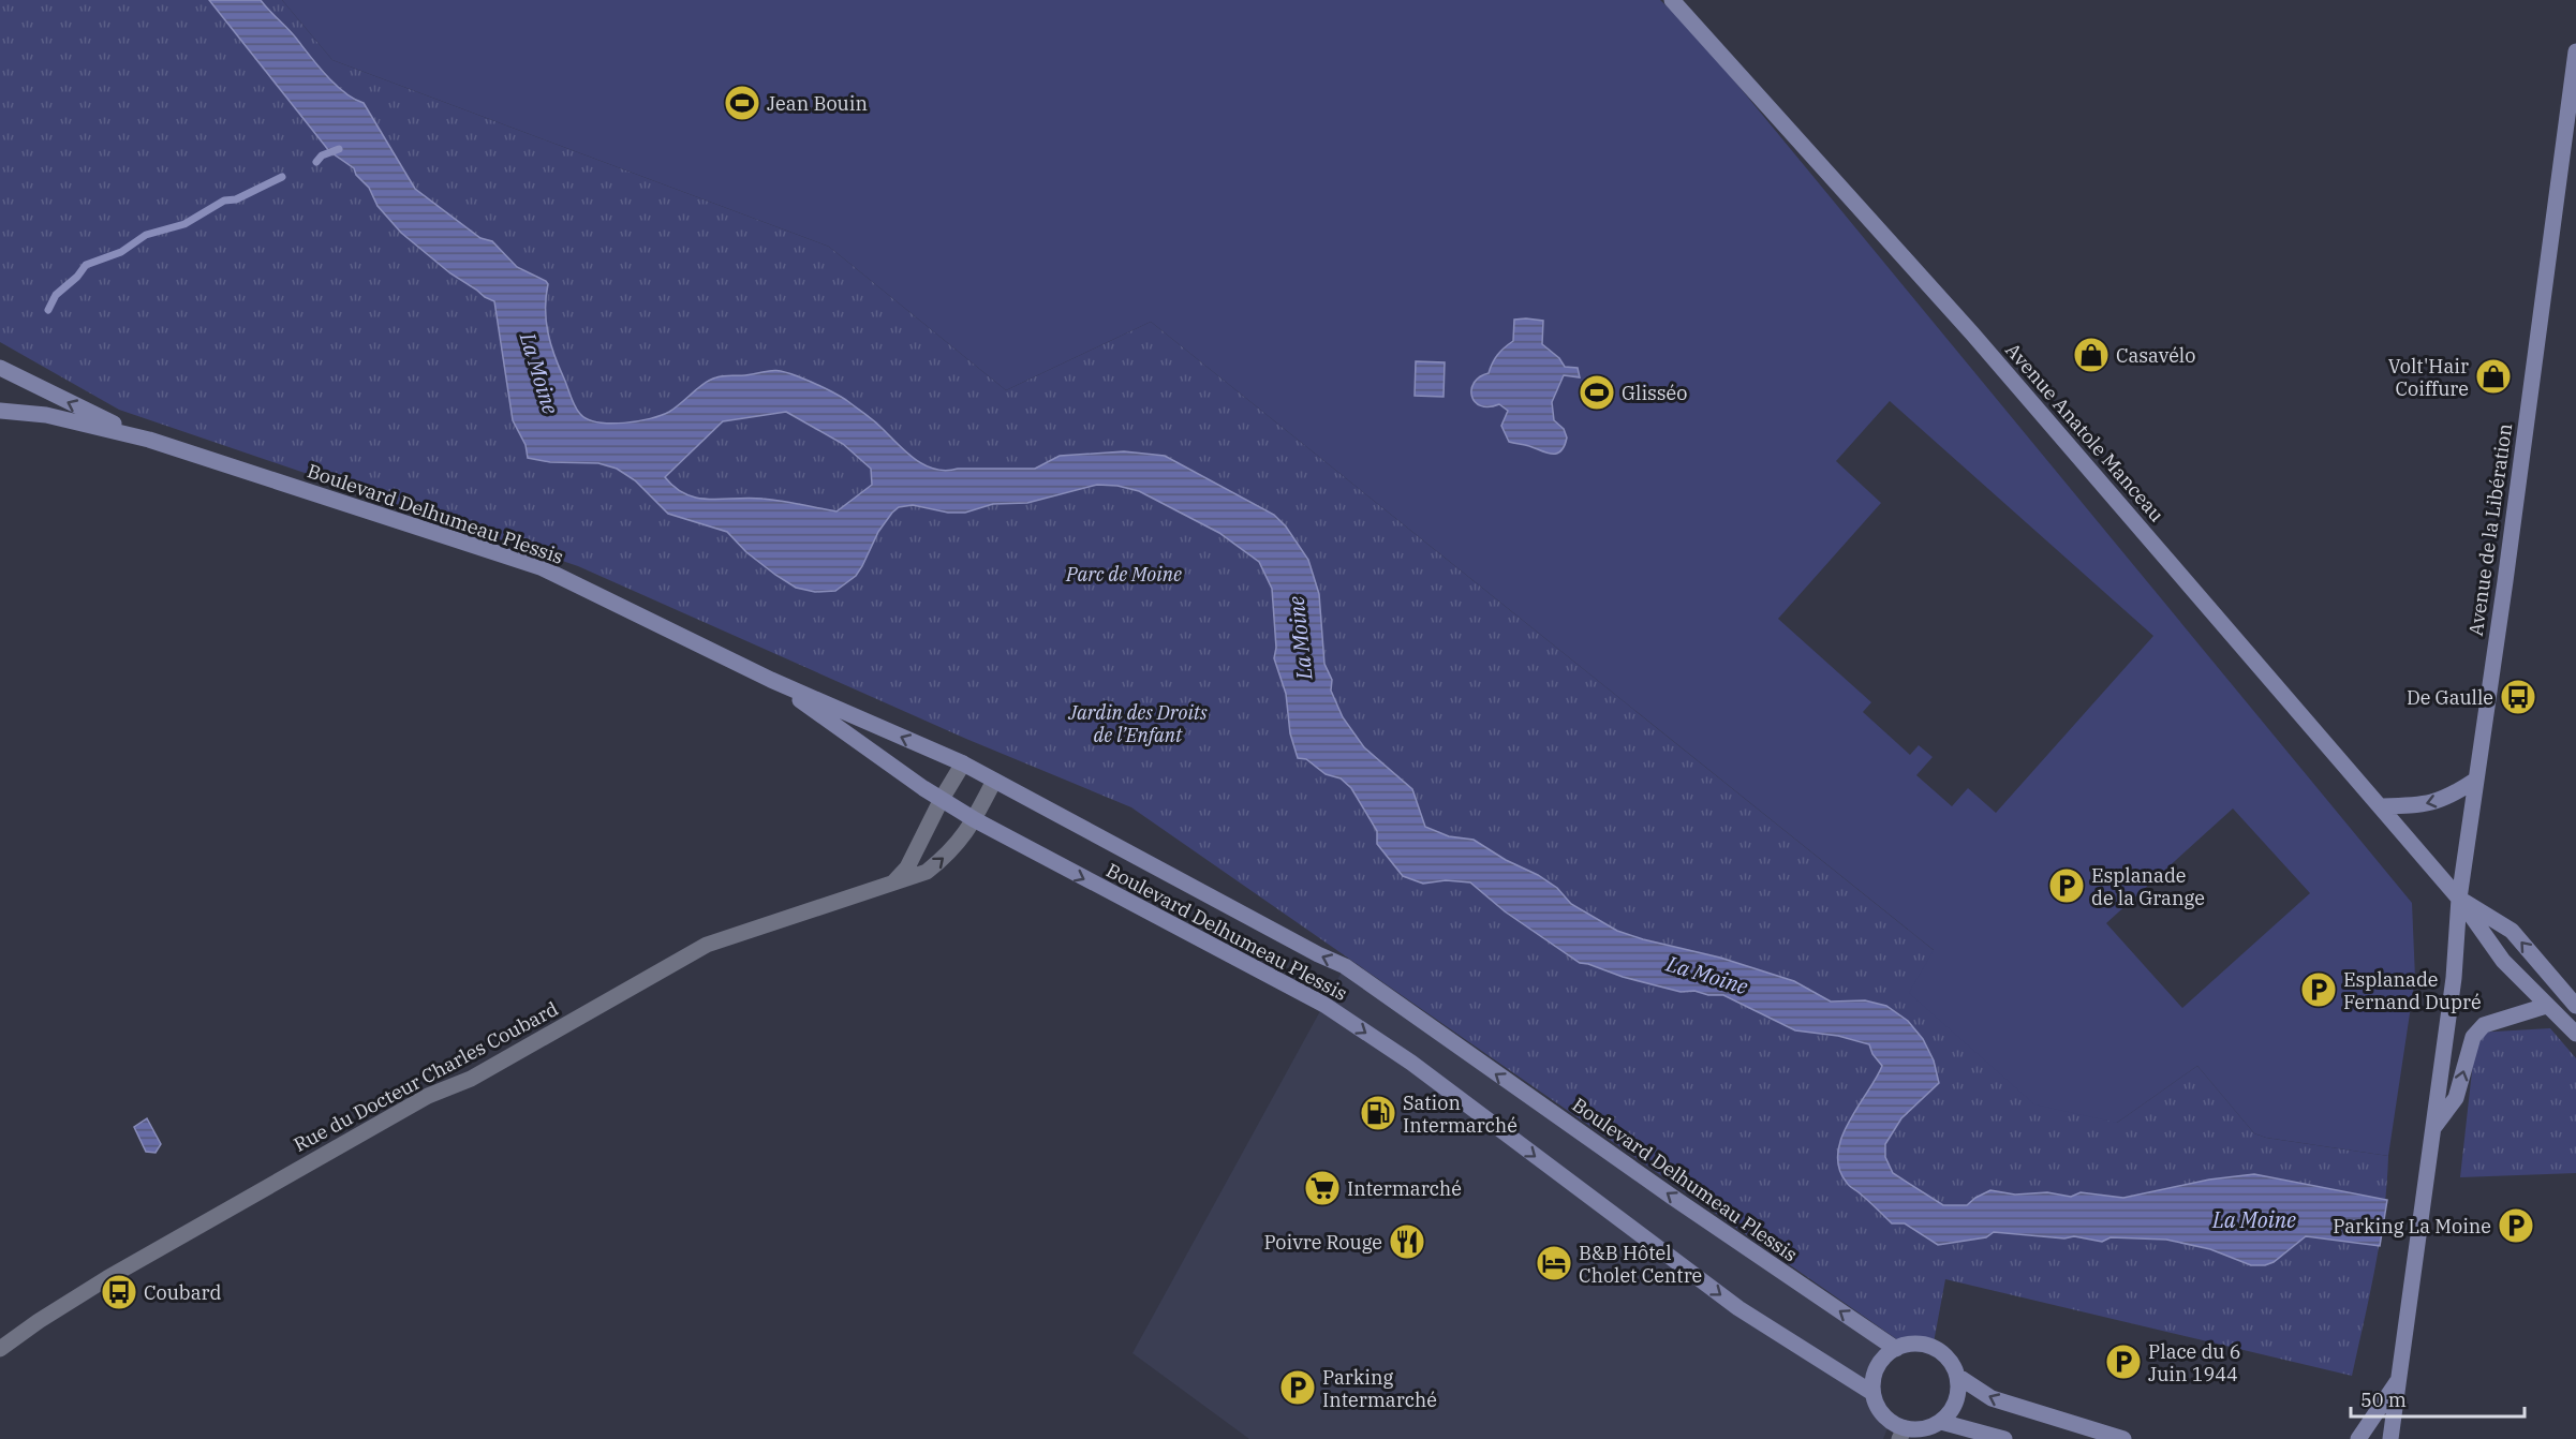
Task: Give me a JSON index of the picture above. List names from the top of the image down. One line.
{"streets":{"main road":["Avenue Anatole Manceau","Boulevard Delhumeau Plessis","Avenue de la Libération"],"street":["Rue du Docteur Charles Coubard"]},"crossings":[["Avenue Anatole Manceau","Avenue de la Libération"],["Boulevard Delhumeau Plessis","Rue du Docteur Charles Coubard"]],"water":["La Moine"],"parks":["Parc de Moine","Jardin des Droits de l’Enfant"],"places":{"sports":["Jean Bouin","Glisséo"],"shop":["Casavélo","Volt'Hair Coiffure"],"bus stop":["De Gaulle","Coubard"],"parking":["Esplanade de la Grange","Esplanade Fernand Dupré","Parking La Moine","Place du 6 Juin 1944","Parking Intermarché"],"fuel station":["Sation Intermarché"],"supermarket":["Intermarché"],"restaurant":["Poivre Rouge"],"hotel":["B&B Hôtel Cholet Centre"]},"scale_bar":"50 m"}
